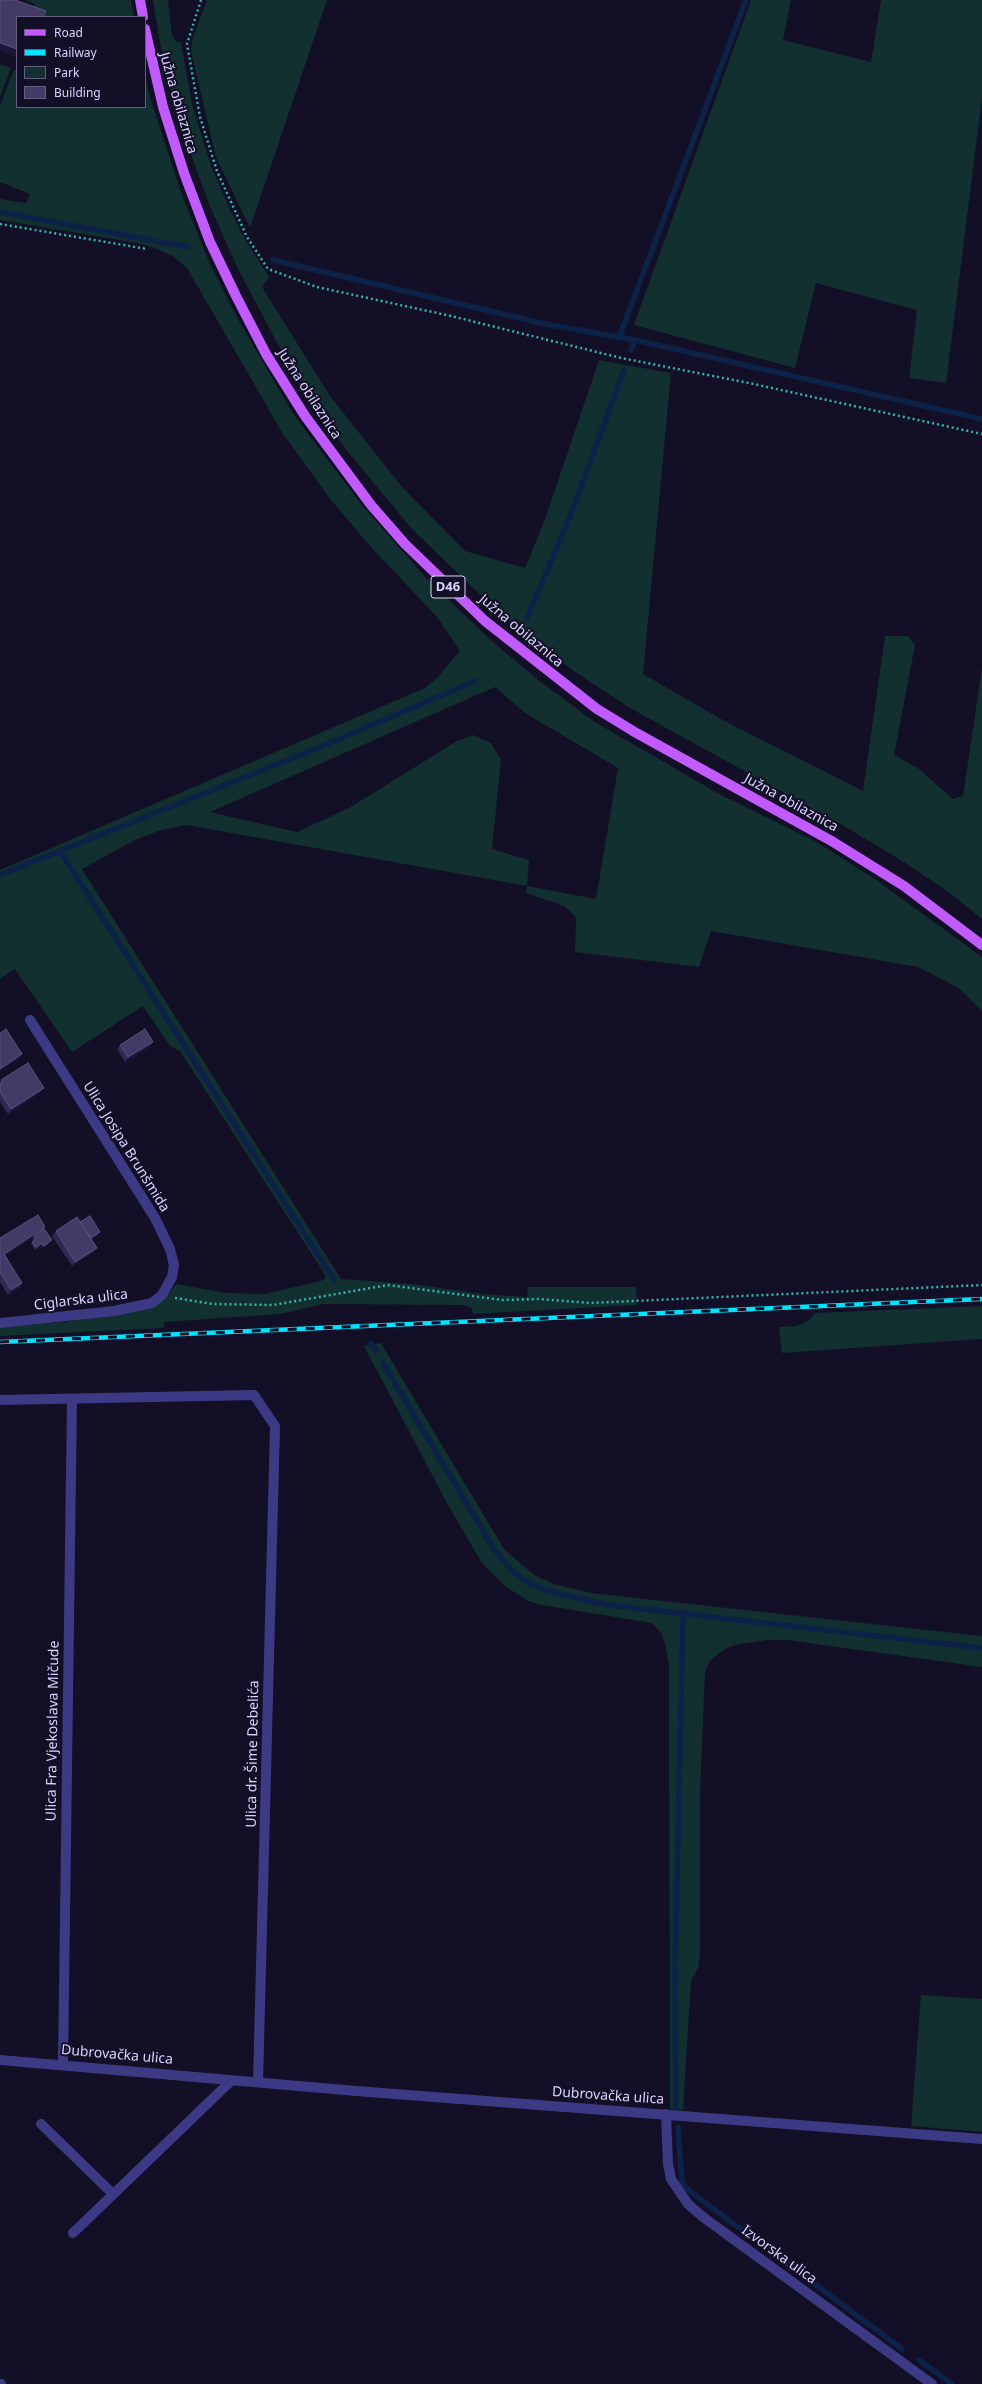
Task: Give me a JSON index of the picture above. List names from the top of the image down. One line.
{"streets":{"main road":["Južna obilaznica","D46"],"street":["Ulica Josipa Brunšmida","Ciglarska ulica","Ulica Fra Vjekoslava Mičude","Ulica dr. Šime Debelića","Dubrovačka ulica","Izvorska ulica"]},"crossings":[["Ulica Josipa Brunšmida","Ciglarska ulica"],["Ulica Fra Vjekoslava Mičude","Ulica dr. Šime Debelića"],["Ulica Fra Vjekoslava Mičude","Dubrovačka ulica"],["Ulica dr. Šime Debelića","Dubrovačka ulica"],["Dubrovačka ulica","Izvorska ulica"]],"legend":["Road","Railway","Park","Building"]}
